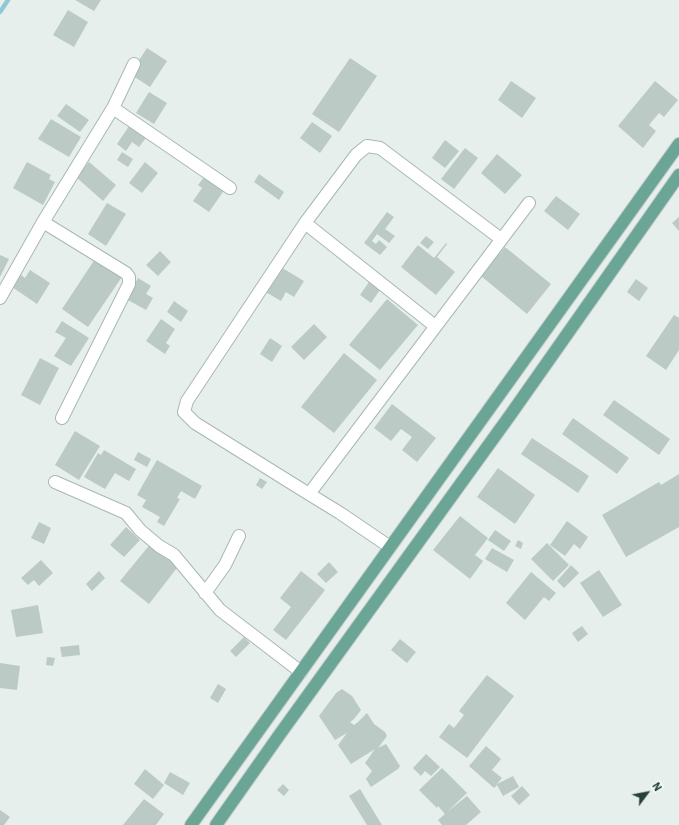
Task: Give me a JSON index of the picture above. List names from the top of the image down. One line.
{"north":"top right"}
